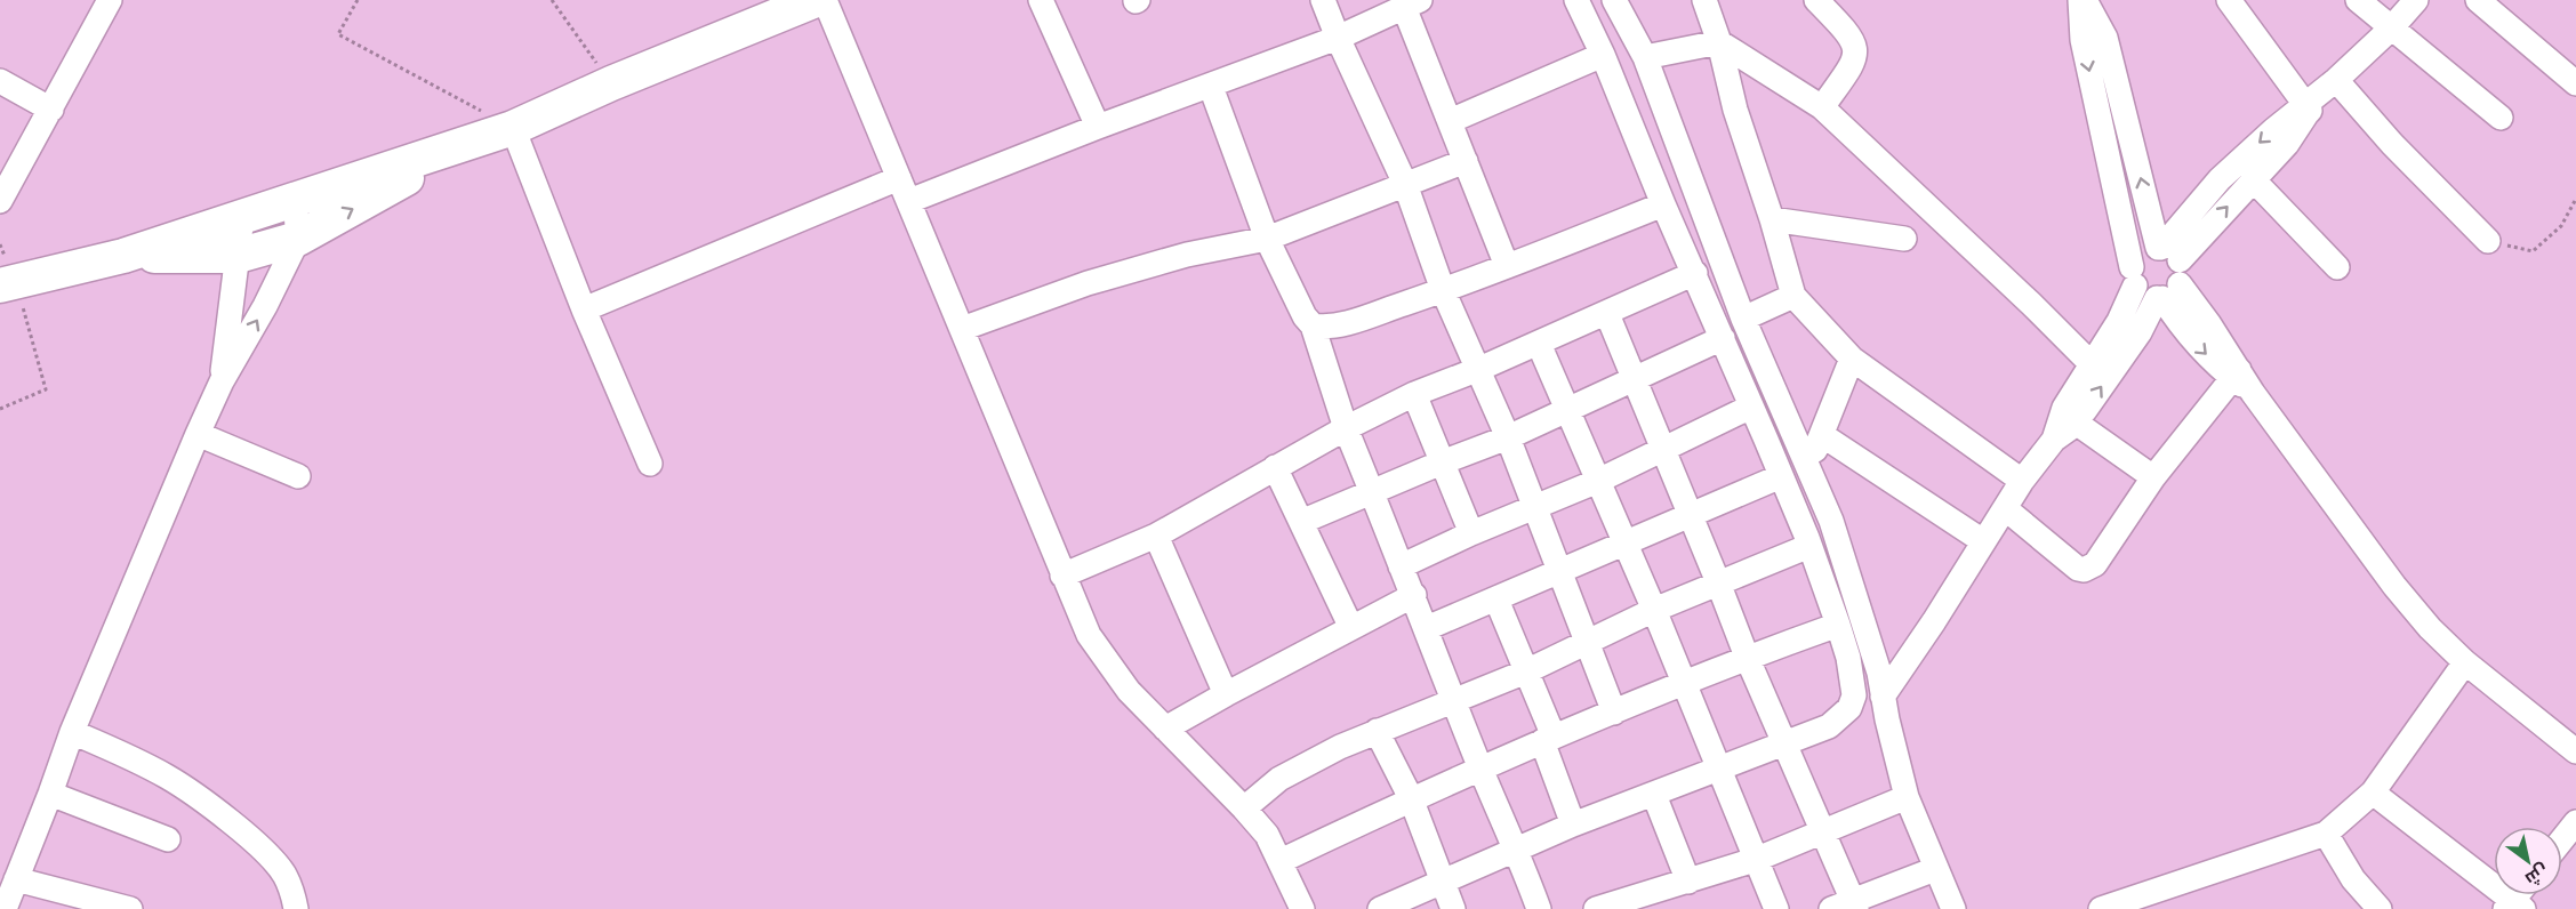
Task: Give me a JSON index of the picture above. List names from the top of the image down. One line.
{"north":"bottom right"}
